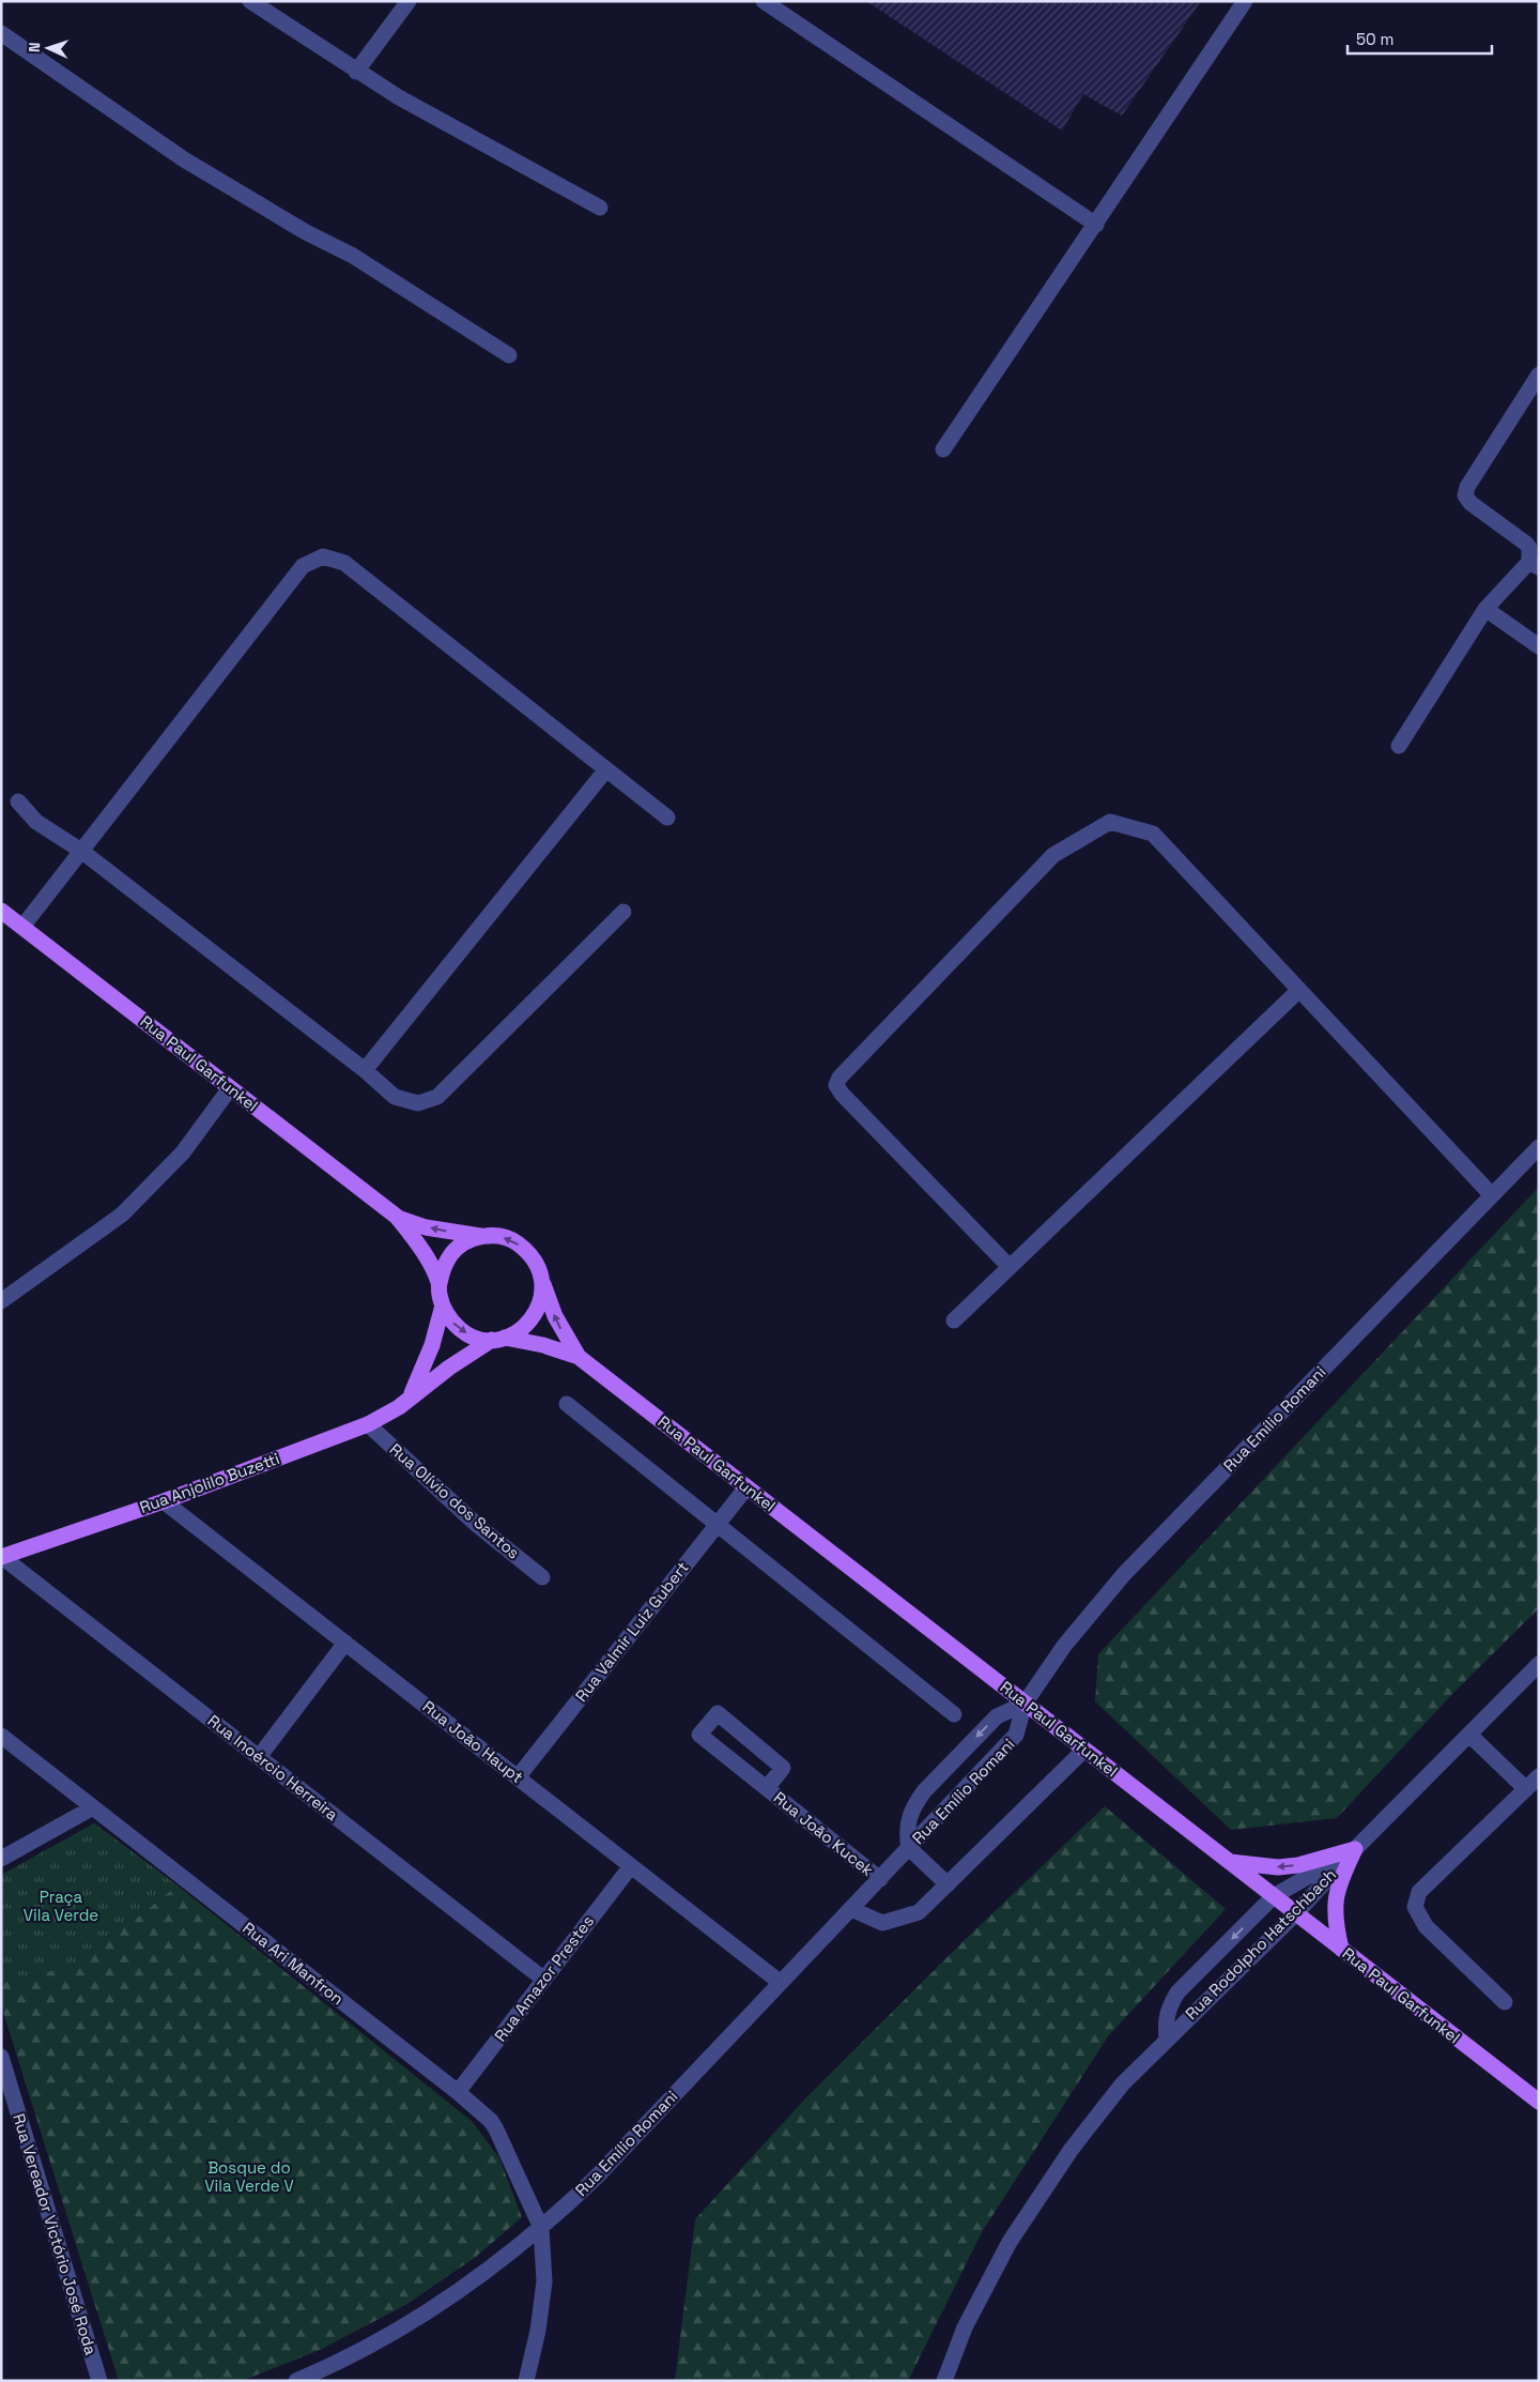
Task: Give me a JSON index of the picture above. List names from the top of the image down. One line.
{"streets":{"main road":["Rua Paul Garfunkel","Rua Anjolilo Buzetti"],"street":["Rua Emílio Romani","Rua Olívio dos Santos","Rua Valmir Luiz Gubert","Rua João Haupt","Rua Inoércio Herreira","Rua João Kucek","Rua Rodolpho Hatschbach","Rua Ari Manfron","Rua Amazor Prestes","Rua Vereador Victório José Roda"]},"crossings":[["Rua Paul Garfunkel","Rua Emílio Romani"],["Rua Paul Garfunkel","Rua Anjolilo Buzetti"],["Rua Paul Garfunkel","Rua Valmir Luiz Gubert"],["Rua Paul Garfunkel","Rua Rodolpho Hatschbach"],["Rua Emílio Romani","Rua João Haupt"],["Rua Emílio Romani","Rua João Kucek"],["Rua Emílio Romani","Rua Ari Manfron"],["Rua Anjolilo Buzetti","Rua Olívio dos Santos"],["Rua Anjolilo Buzetti","Rua João Haupt"],["Rua Anjolilo Buzetti","Rua Inoércio Herreira"],["Rua Valmir Luiz Gubert","Rua João Haupt"],["Rua João Haupt","Rua Amazor Prestes"],["Rua Inoércio Herreira","Rua Amazor Prestes"],["Rua Ari Manfron","Rua Amazor Prestes"]],"parks":["Praça Vila Verde","Bosque do Vila Verde V"],"scale_bar":"50 m","north":"left"}
